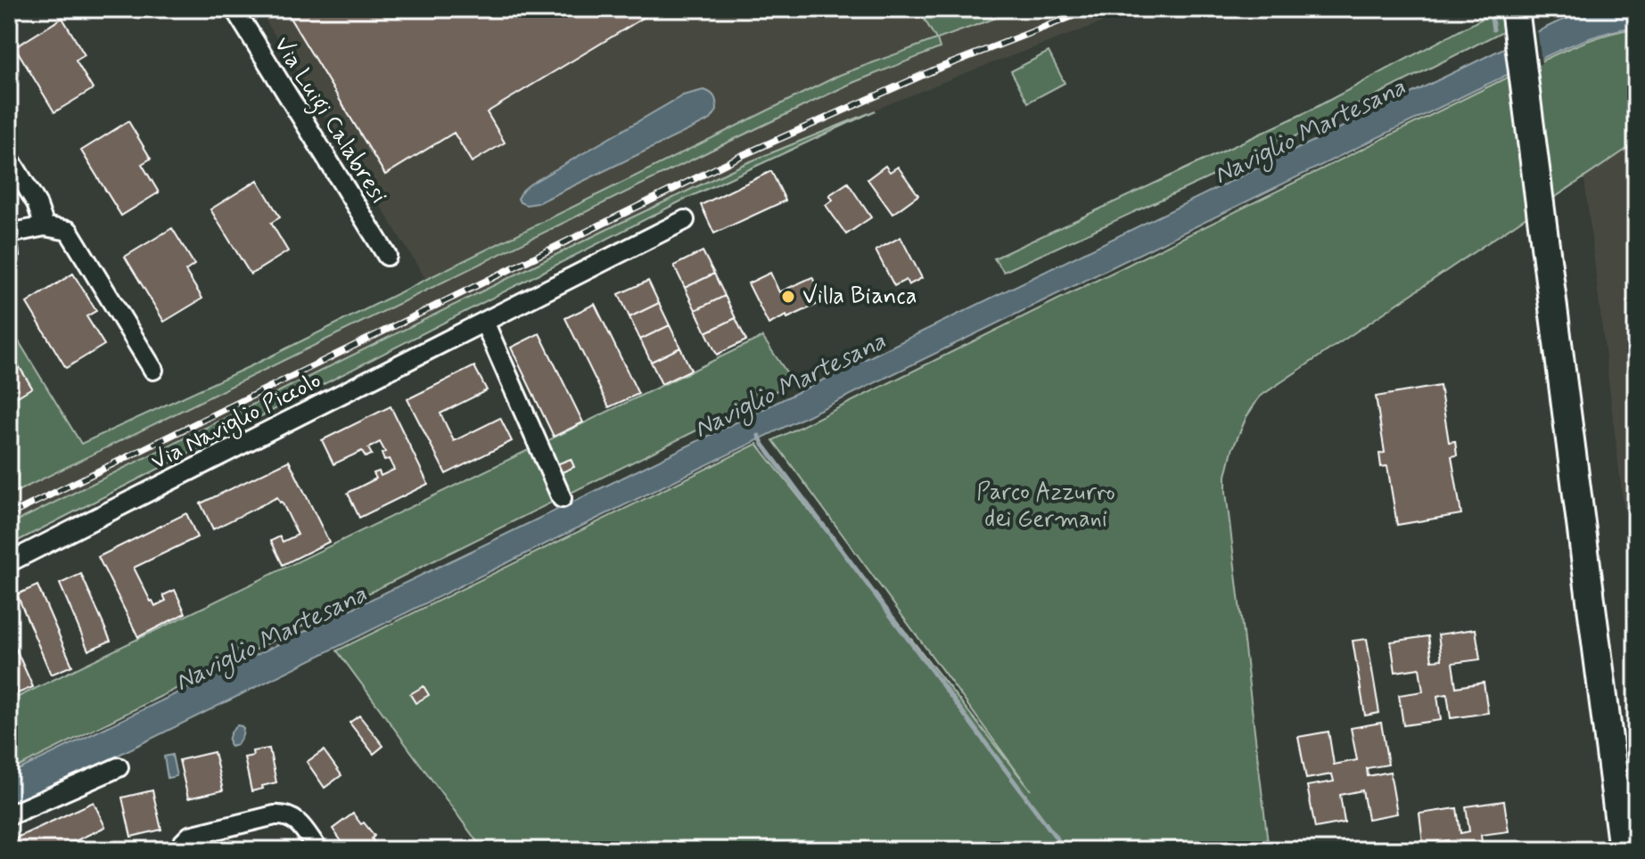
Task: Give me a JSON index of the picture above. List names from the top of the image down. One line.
{"streets":{"street":["Via Luigi Calabresi","Via Naviglio Piccolo"]},"water":["Naviglio Martesana"],"parks":["Parco Azzurro dei Germani"],"places":["Villa Bianca"]}
